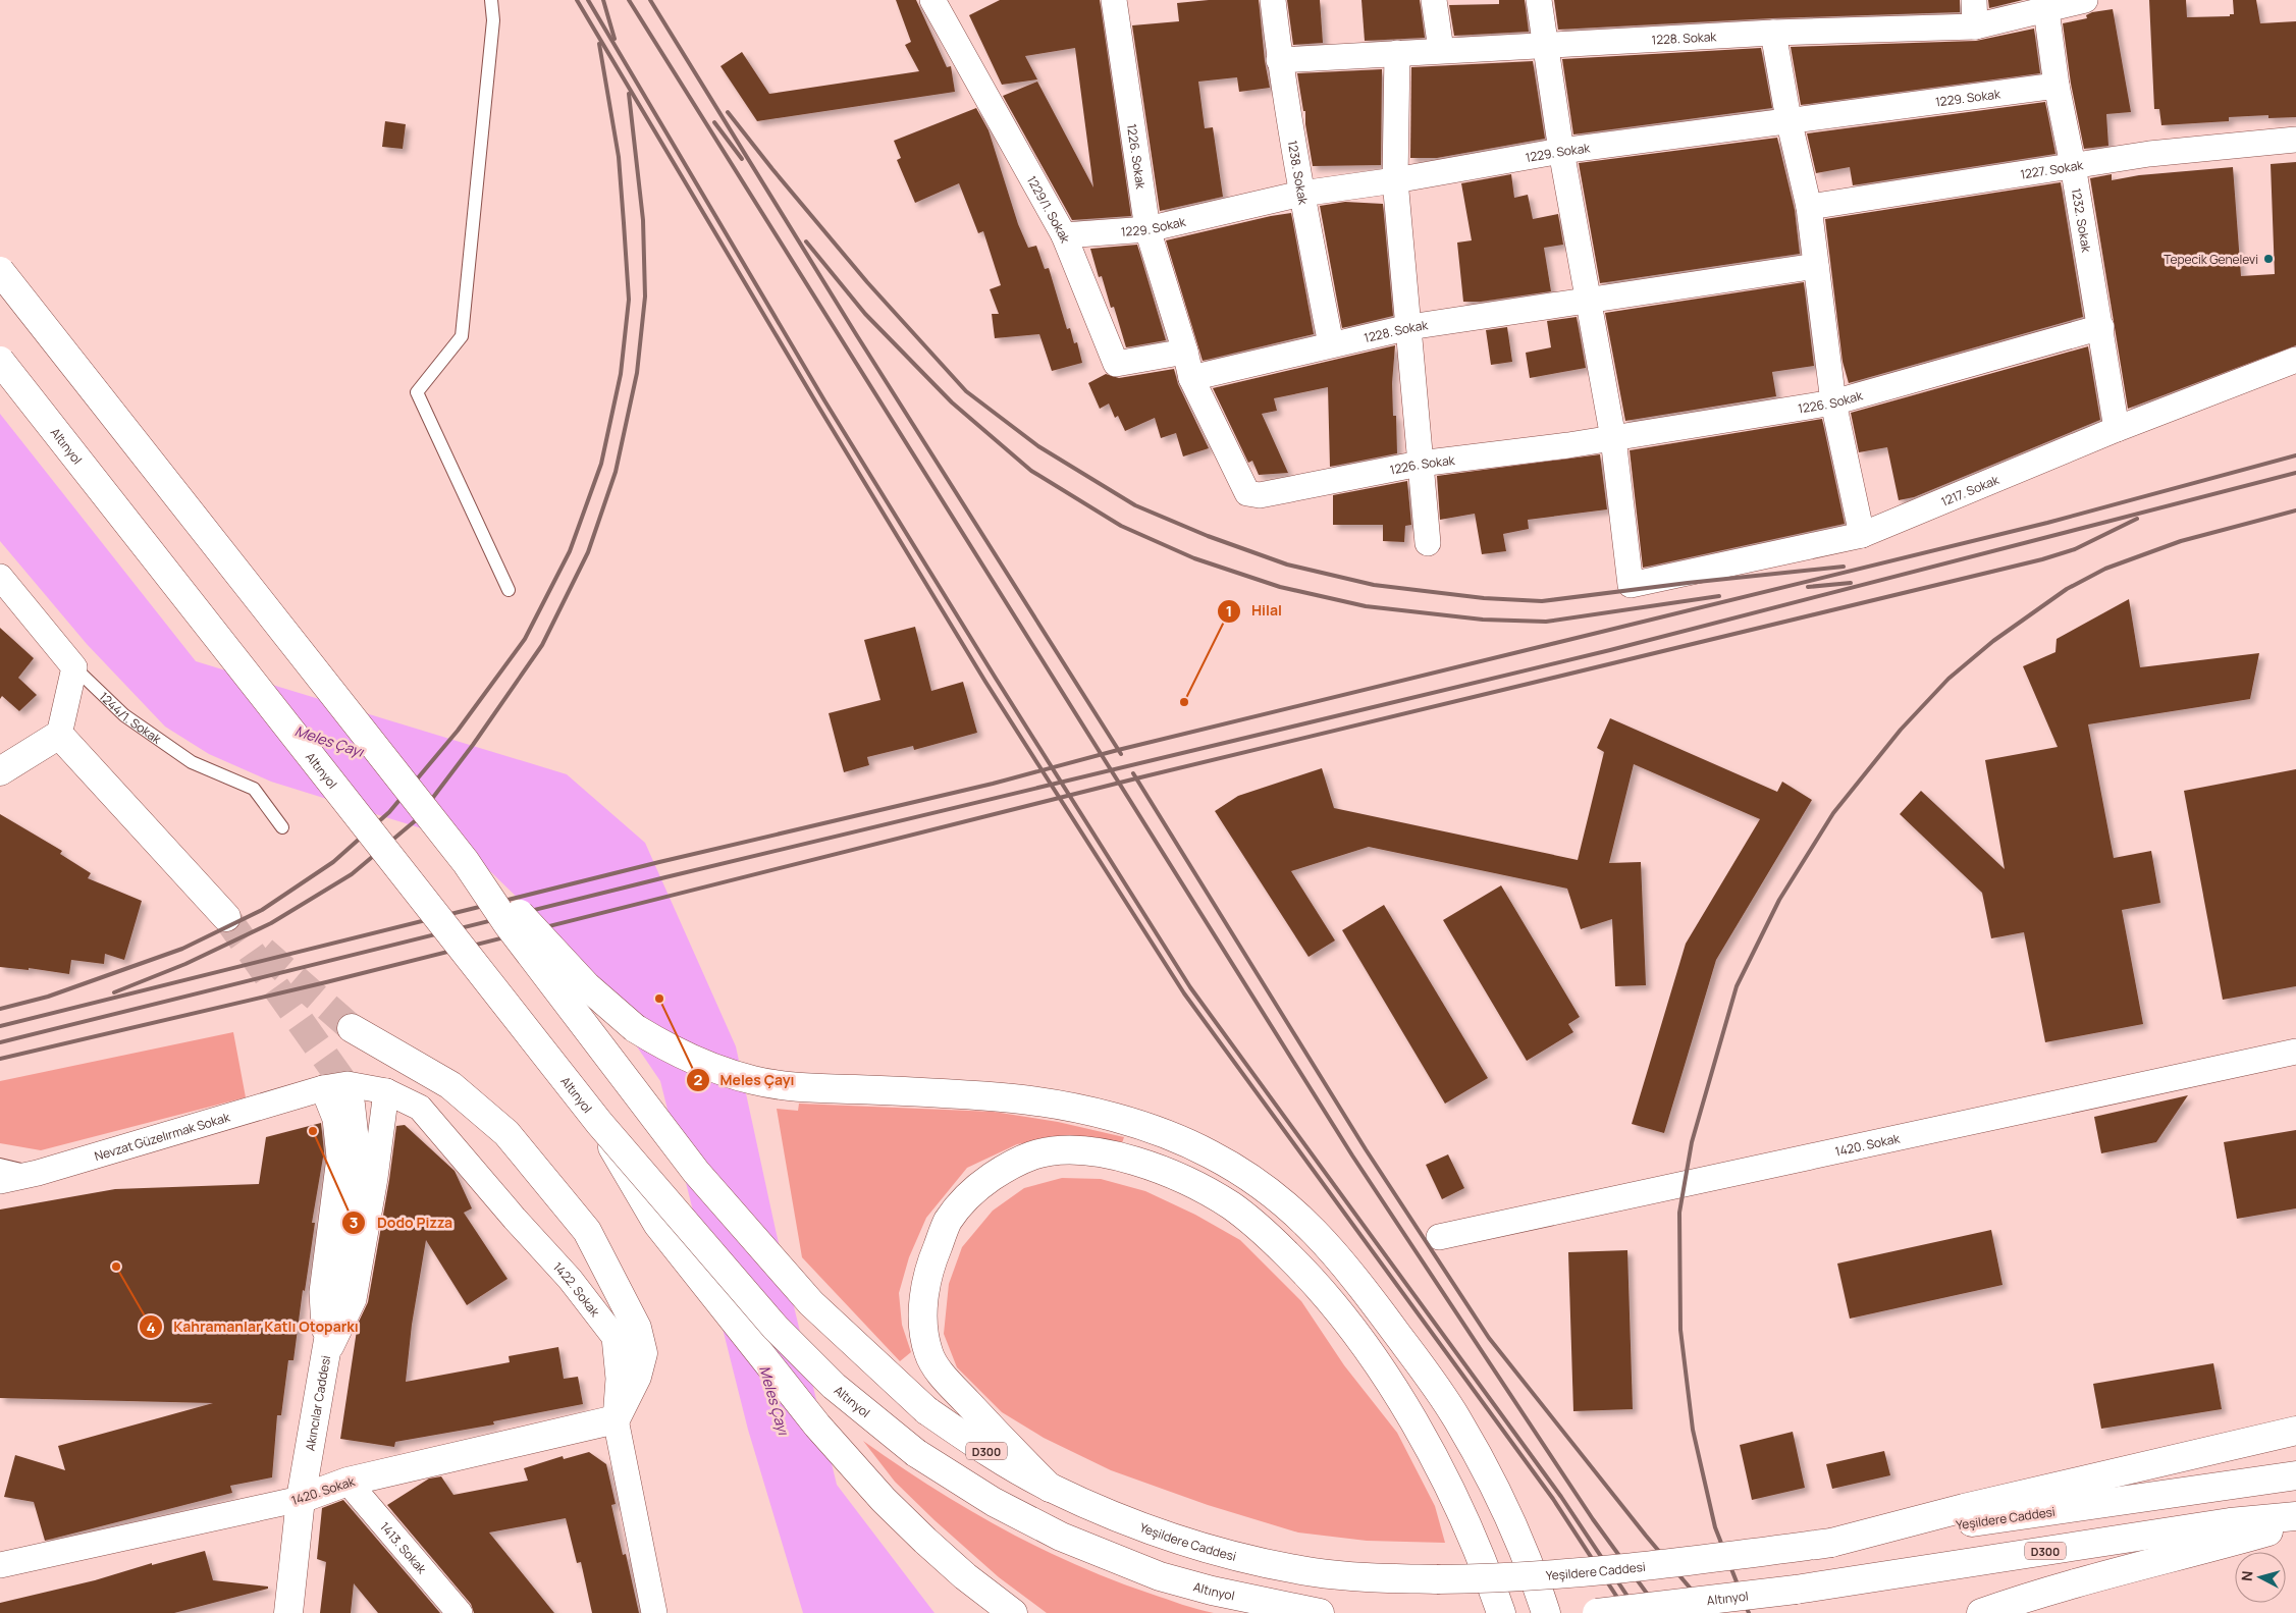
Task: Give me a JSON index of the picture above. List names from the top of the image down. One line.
{"streets":{"main road":["Altınyol","1420. Sokak","Akıncılar Caddesi","D300","Yeşildere Caddesi"],"street":["1228. Sokak","1229. Sokak","1226. Sokak","1227. Sokak","1238. Sokak","1229/1. Sokak","1232. Sokak","1217. Sokak","1244/1. Sokak","Nevzat Güzelırmak Sokak","1422. Sokak","1413. Sokak"]},"crossings":[["1228. Sokak","1226. Sokak"],["1228. Sokak","1238. Sokak"],["1228. Sokak","1232. Sokak"],["1229. Sokak","1226. Sokak"],["1229. Sokak","1238. Sokak"],["1229. Sokak","1229/1. Sokak"],["1229. Sokak","1232. Sokak"],["1226. Sokak","1229/1. Sokak"],["1226. Sokak","1232. Sokak"],["1226. Sokak","1217. Sokak"],["1227. Sokak","1232. Sokak"],["1232. Sokak","1217. Sokak"],["Nevzat Güzelırmak Sokak","1422. Sokak"],["1420. Sokak","1422. Sokak"],["1420. Sokak","Akıncılar Caddesi"],["1420. Sokak","1413. Sokak"]],"water":["Meles Çayı"],"places":["Tepecik Genelevi","Hilal","Meles Çayı","Dodo Pizza","Kahramanlar Katlı Otoparkı"],"north":"left"}
